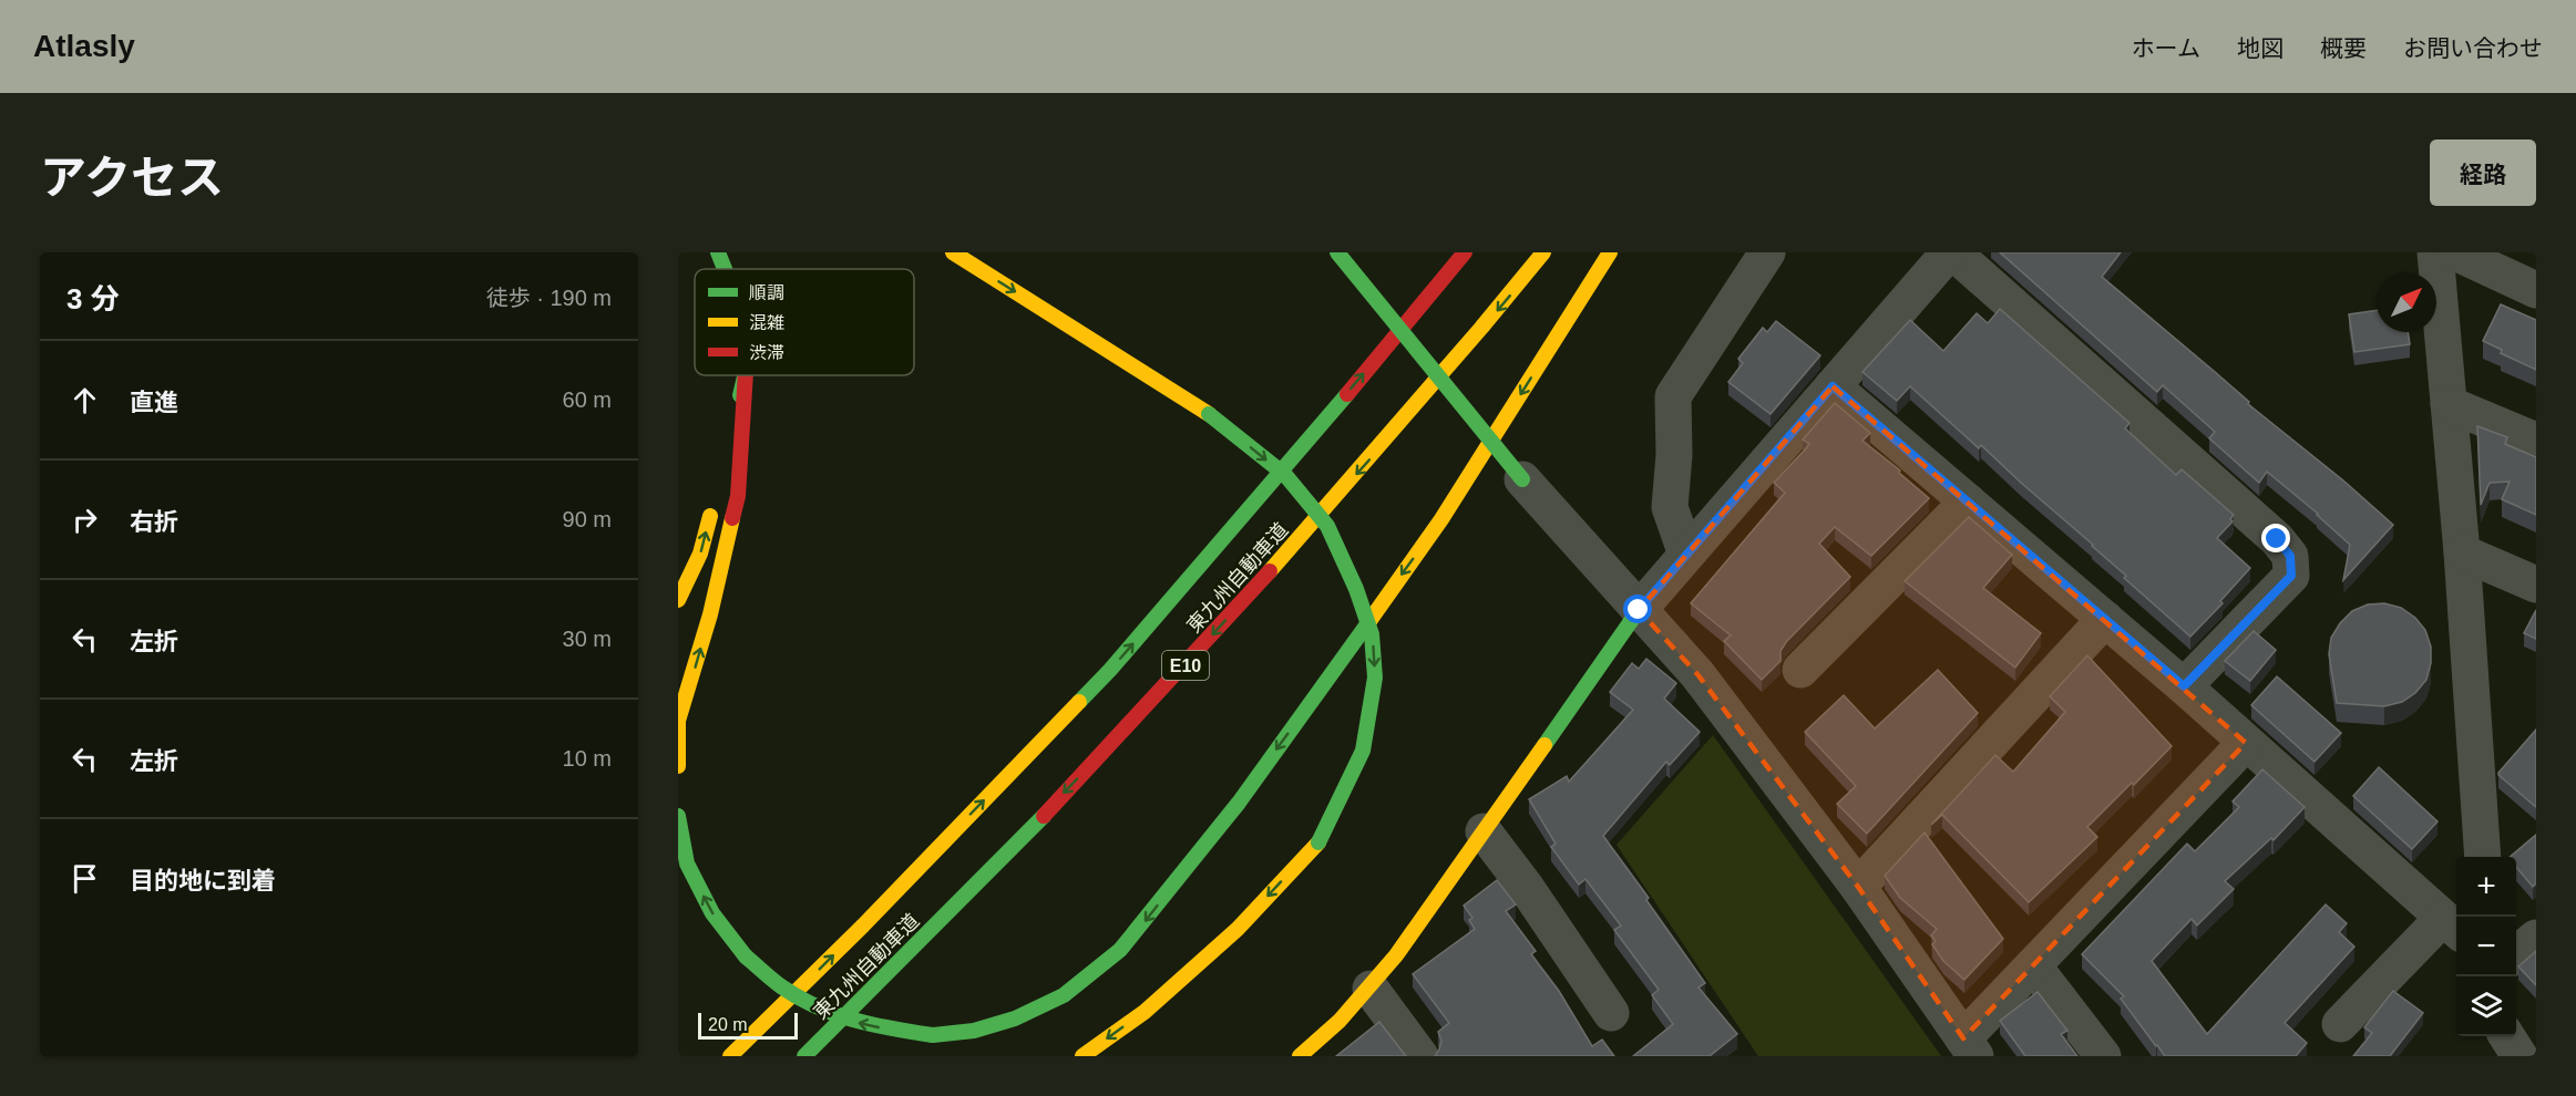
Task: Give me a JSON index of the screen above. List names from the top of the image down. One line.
{"streets":{"main road":["東九州自動車道","E10"]},"legend":["順調","混雑","渋滞"],"scale_bar":"20 m","north":"top right","page":{"header":"Atlasly","nav":["ホーム","地図","概要","お問い合わせ"],"title":"アクセス","buttons":"経路","heading":["3 分","徒歩 · 190 m"],"list":[["直進","60 m"],["右折","90 m"],["左折","30 m"],["左折","10 m"],"目的地に到着"],"map_buttons":["+","−"],"scale":"20 m"}}
